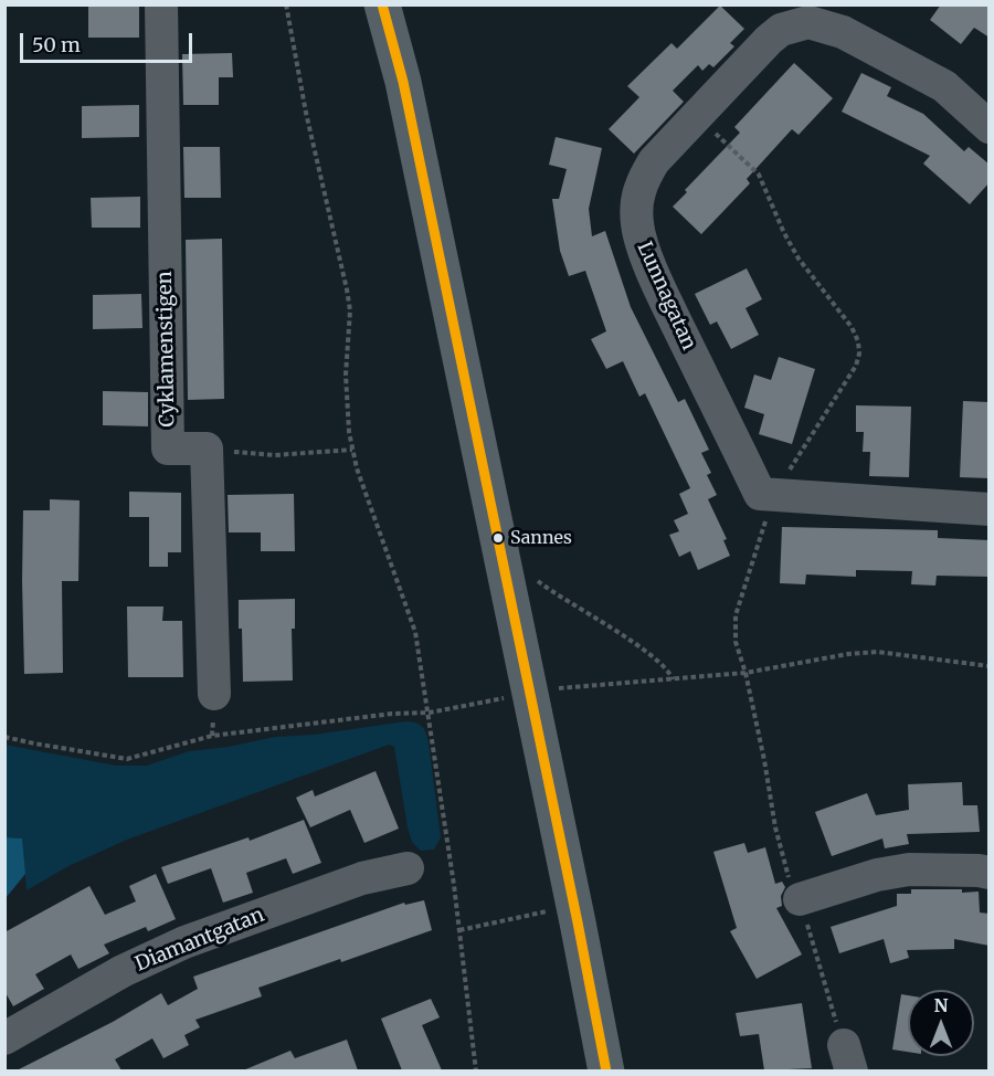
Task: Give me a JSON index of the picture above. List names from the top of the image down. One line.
{"streets":{"street":["Lunnagatan","Cyklamenstigen","Diamantgatan"]},"places":["Sannes"],"scale_bar":"50 m","north":"top"}
